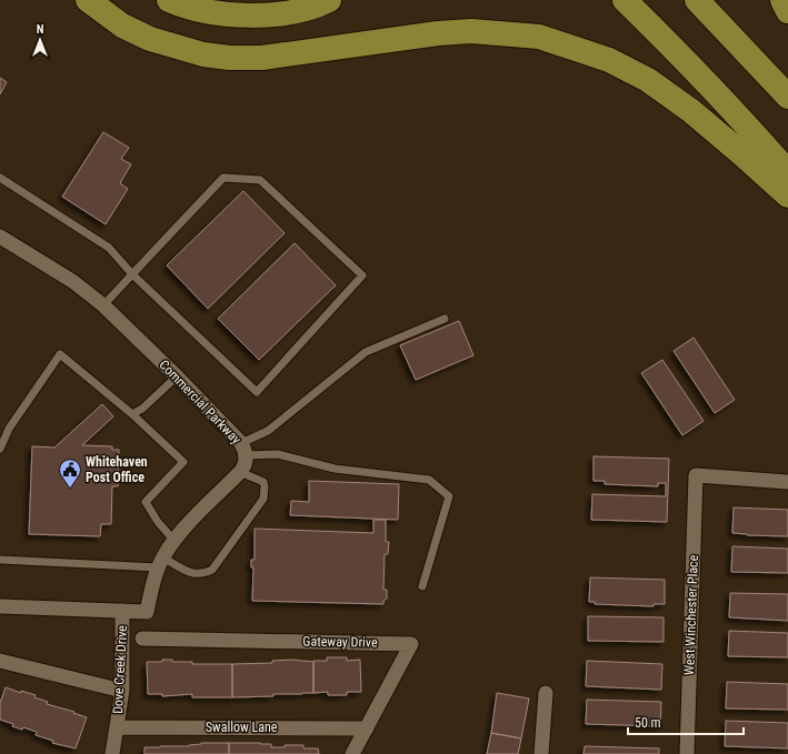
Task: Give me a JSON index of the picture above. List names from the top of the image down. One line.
{"streets":{"street":["Commercial Parkway","West Winchester Place","Gateway Drive","Dove Creek Drive","Swallow Lane"]},"crossings":[["Commercial Parkway","Dove Creek Drive"],["Gateway Drive","Swallow Lane"],["Dove Creek Drive","Swallow Lane"]],"places":{"public building":["Whitehaven Post Office"]},"scale_bar":"50 m","north":"top"}
